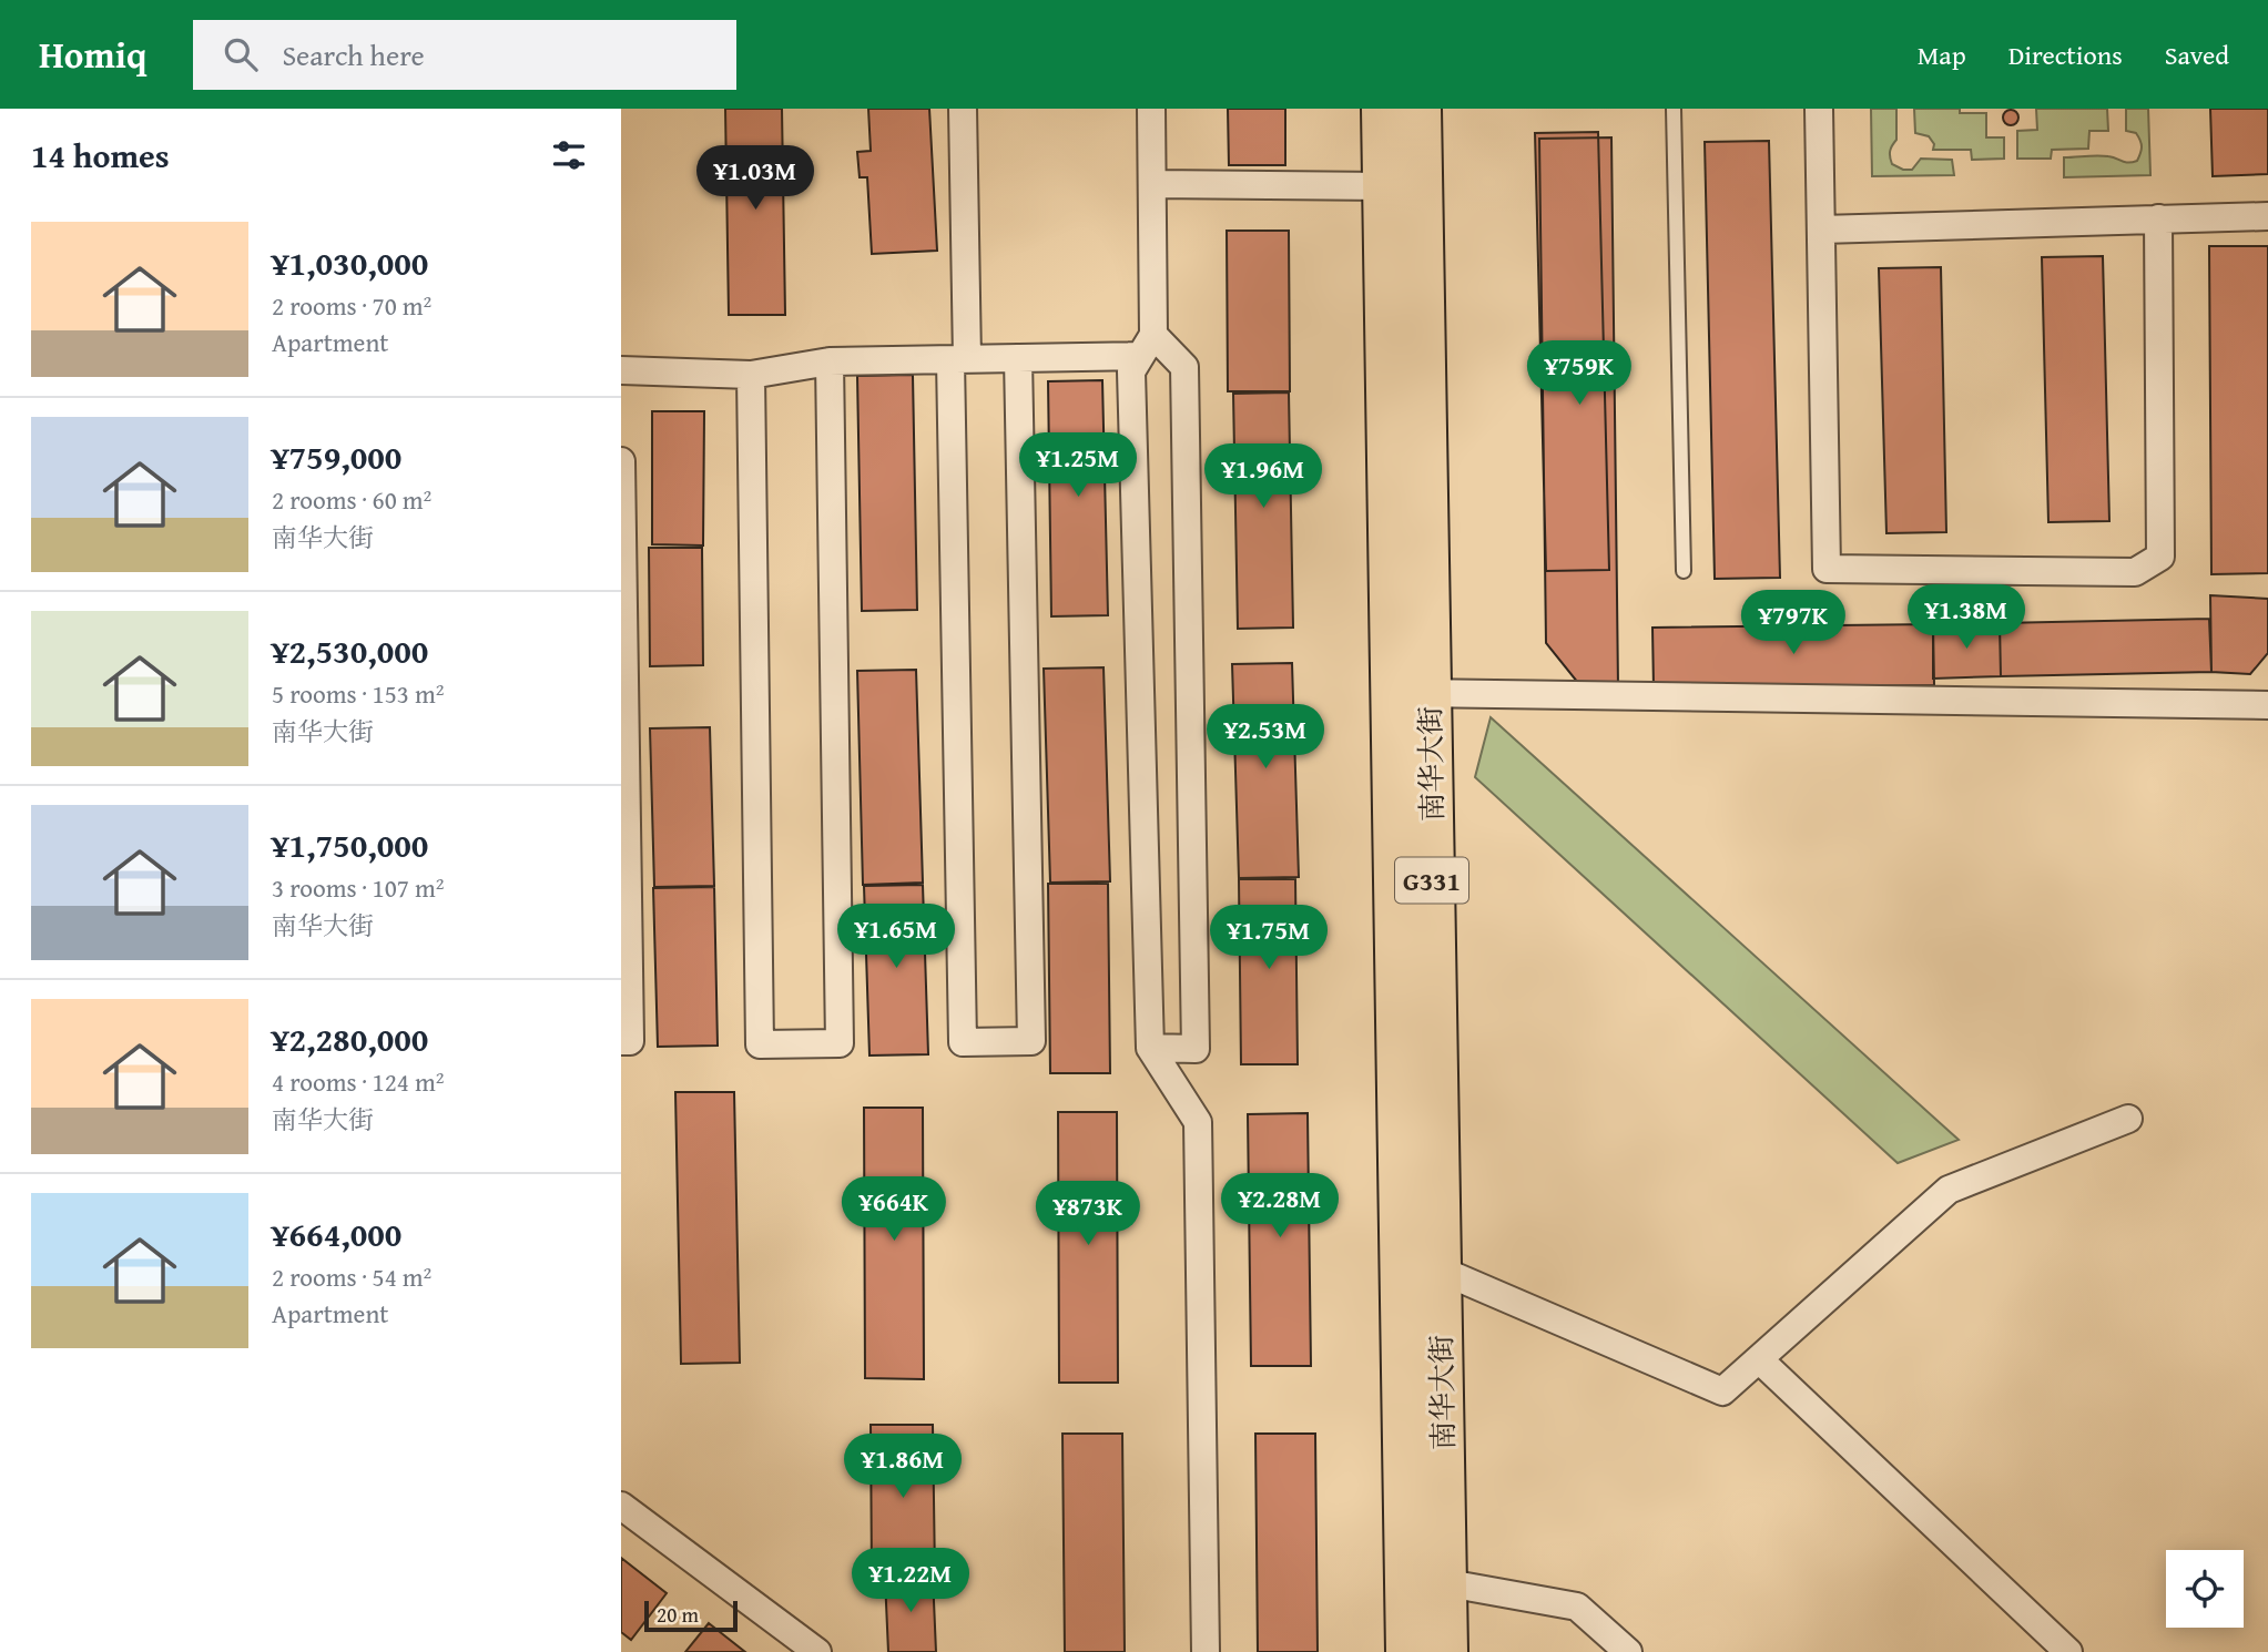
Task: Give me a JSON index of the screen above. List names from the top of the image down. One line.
{"streets":{"highway":["南华大街","G331"]},"scale_bar":"20 m","page":{"header":"Homiq","search":"Search here","nav":["Map","Directions","Saved"],"heading":"14 homes","price":["¥1.03M","¥759K","¥1.25M","¥1.96M","¥1.38M","¥797K","¥2.53M","¥1.65M","¥1.75M","¥2.28M","¥664K","¥873K","¥1.86M","¥1.22M"],"list":[{"name":"¥1,030,000","note":"2 rooms · 70 m² · Apartment"},{"name":"¥759,000","note":"2 rooms · 60 m² · 南华大街"},{"name":"¥2,530,000","note":"5 rooms · 153 m² · 南华大街"},{"name":"¥1,750,000","note":"3 rooms · 107 m² · 南华大街"},{"name":"¥2,280,000","note":"4 rooms · 124 m² · 南华大街"},{"name":"¥664,000","note":"2 rooms · 54 m² · Apartment"}],"scale":"20 m"}}
